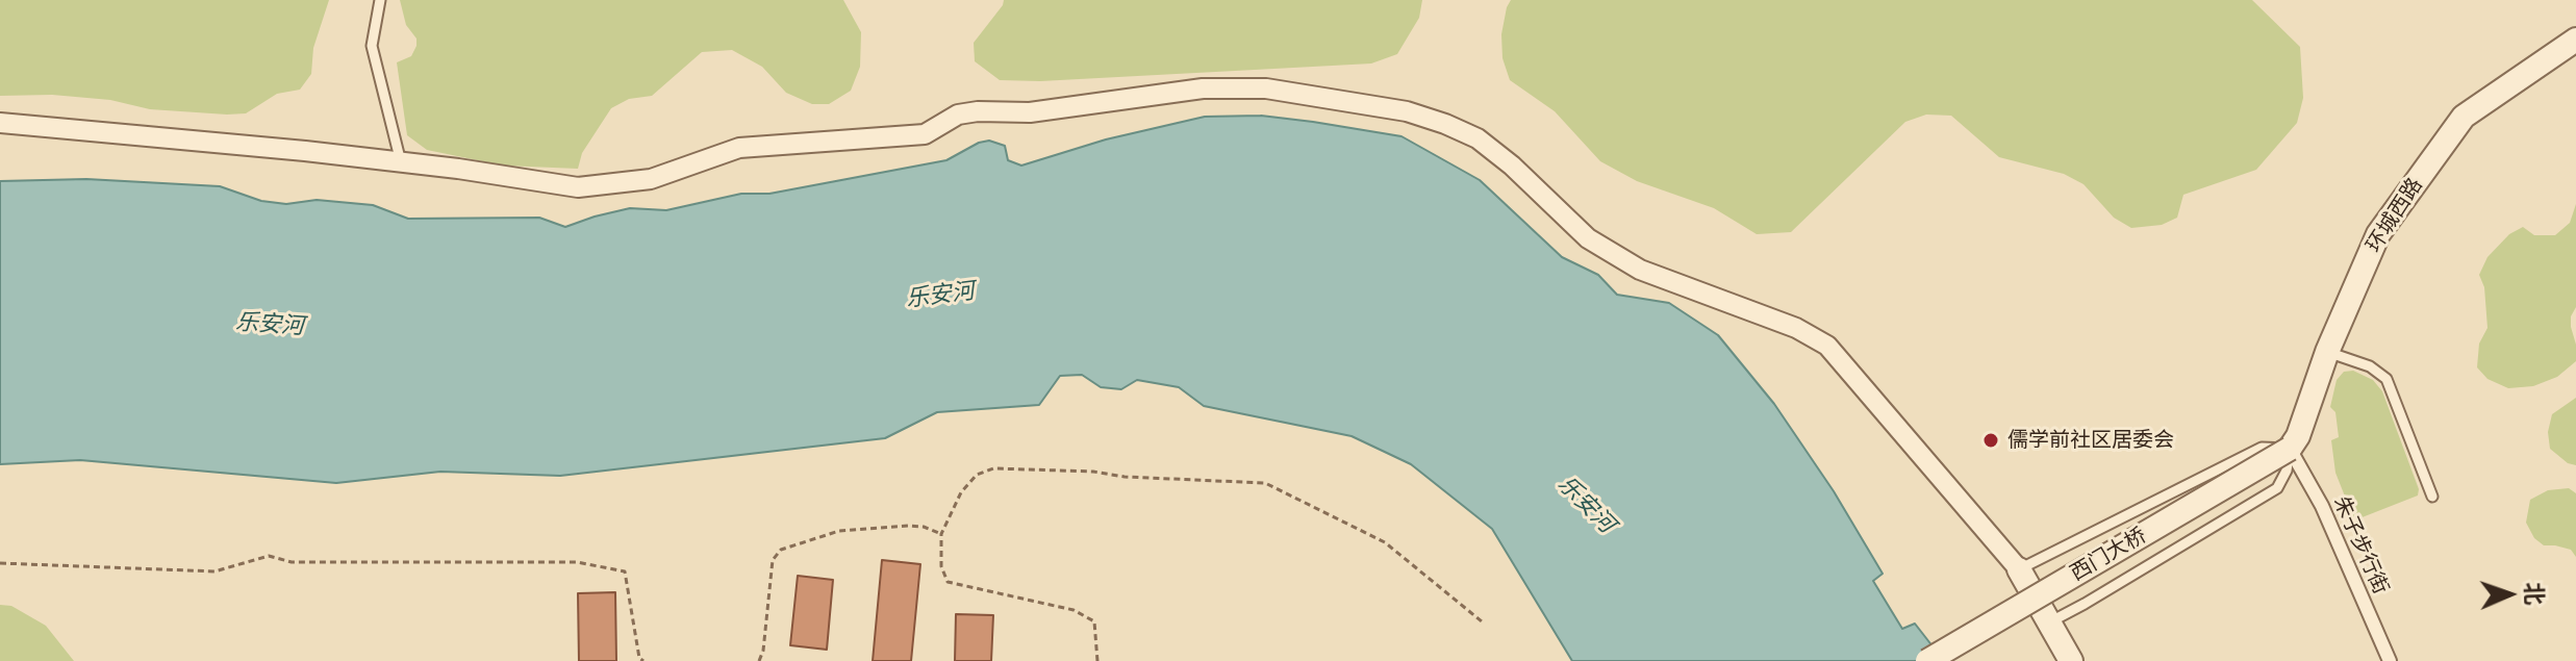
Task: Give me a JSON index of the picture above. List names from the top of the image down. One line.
{"streets":{"street":["环城西路","朱子步行街","西门大桥"]},"crossings":[["环城西路","朱子步行街"],["环城西路","西门大桥"],["朱子步行街","西门大桥"]],"water":["乐安河"],"places":["儒学前社区居委会"],"north":"right"}
